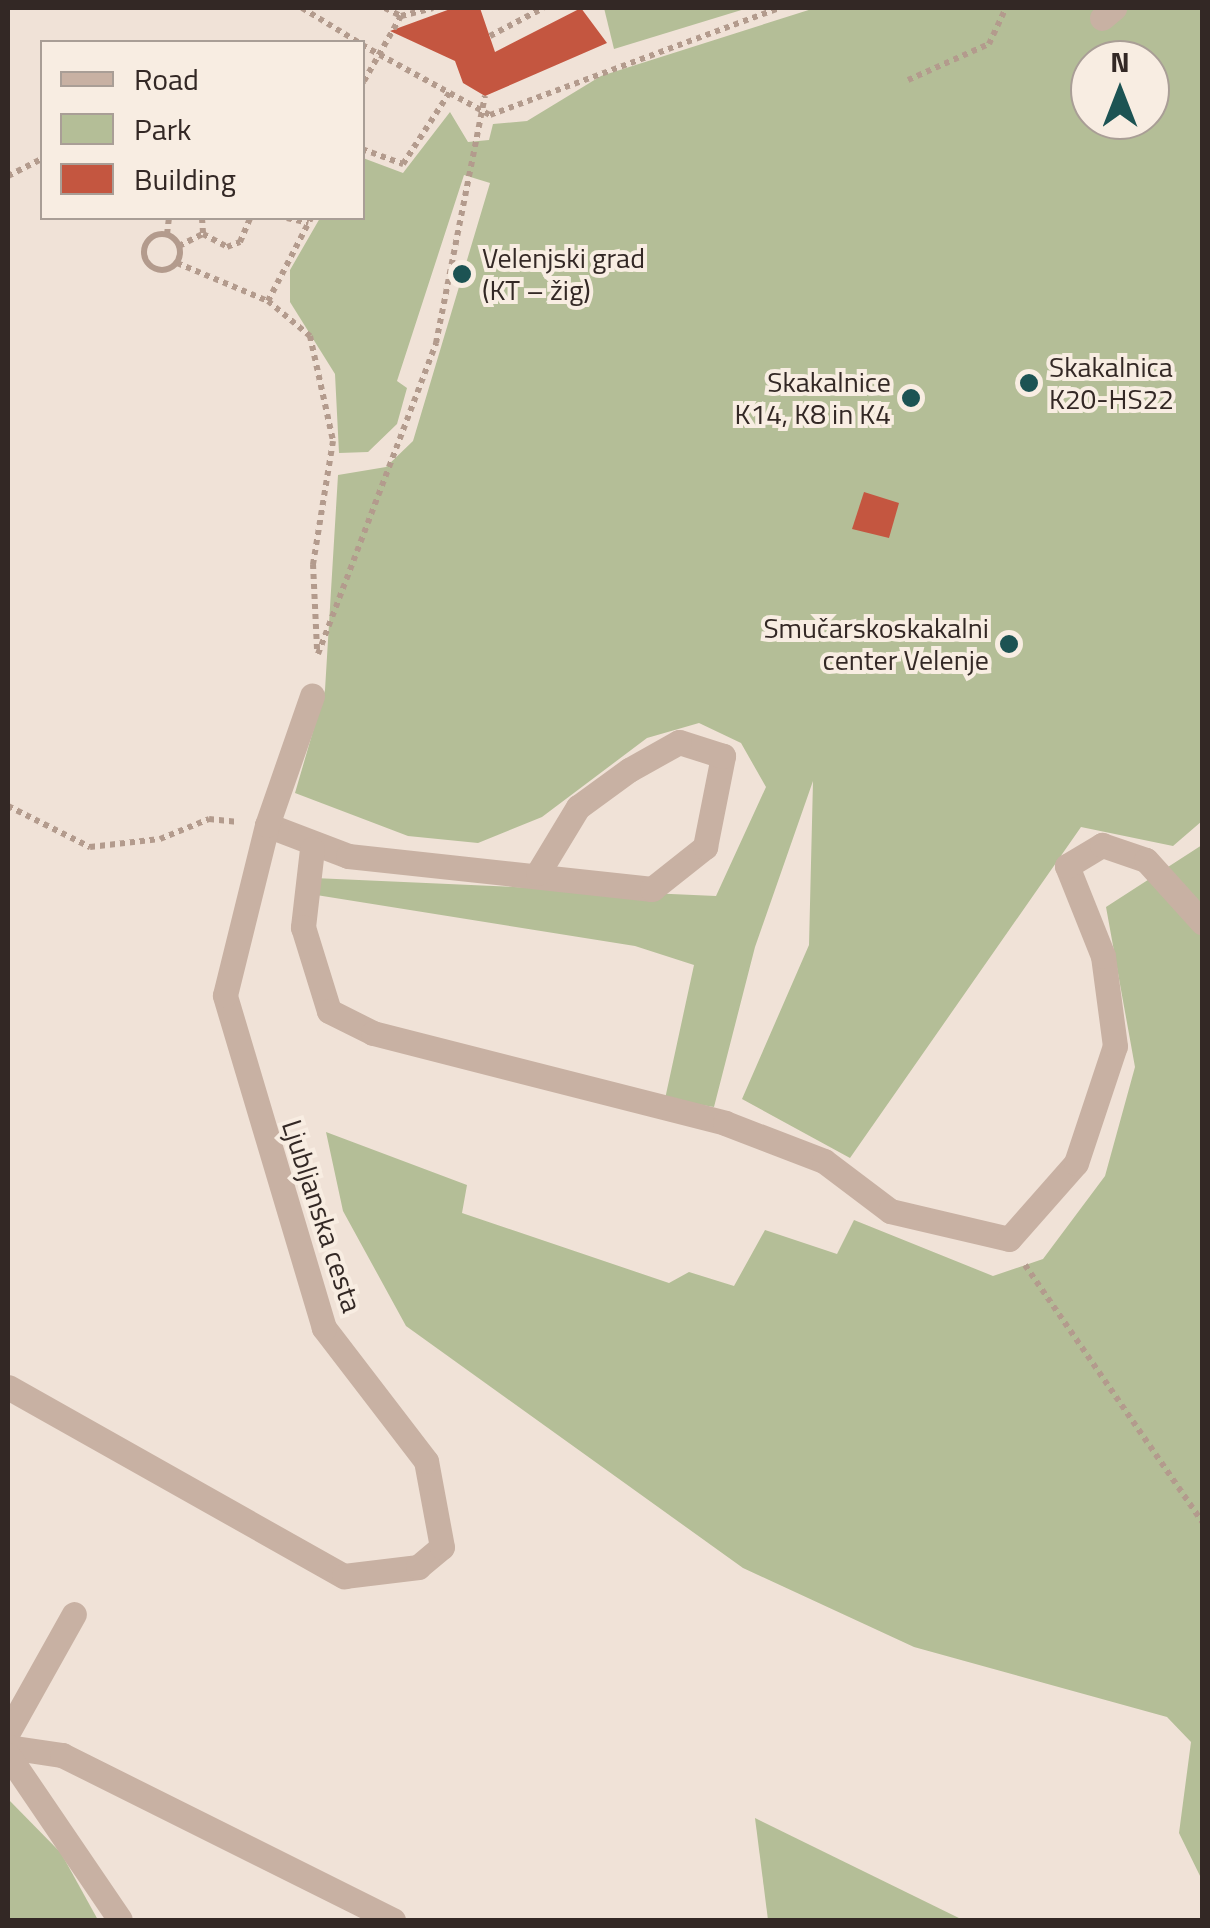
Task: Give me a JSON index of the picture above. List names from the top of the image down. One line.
{"streets":{"street":["Ljubljanska cesta"]},"places":["Velenjski grad (KT – žig)","Skakalnica K20-HS22","Skakalnice K14, K8 in K4","Smučarskoskakalni center Velenje"],"legend":["Road","Park","Building"],"north":"top"}
